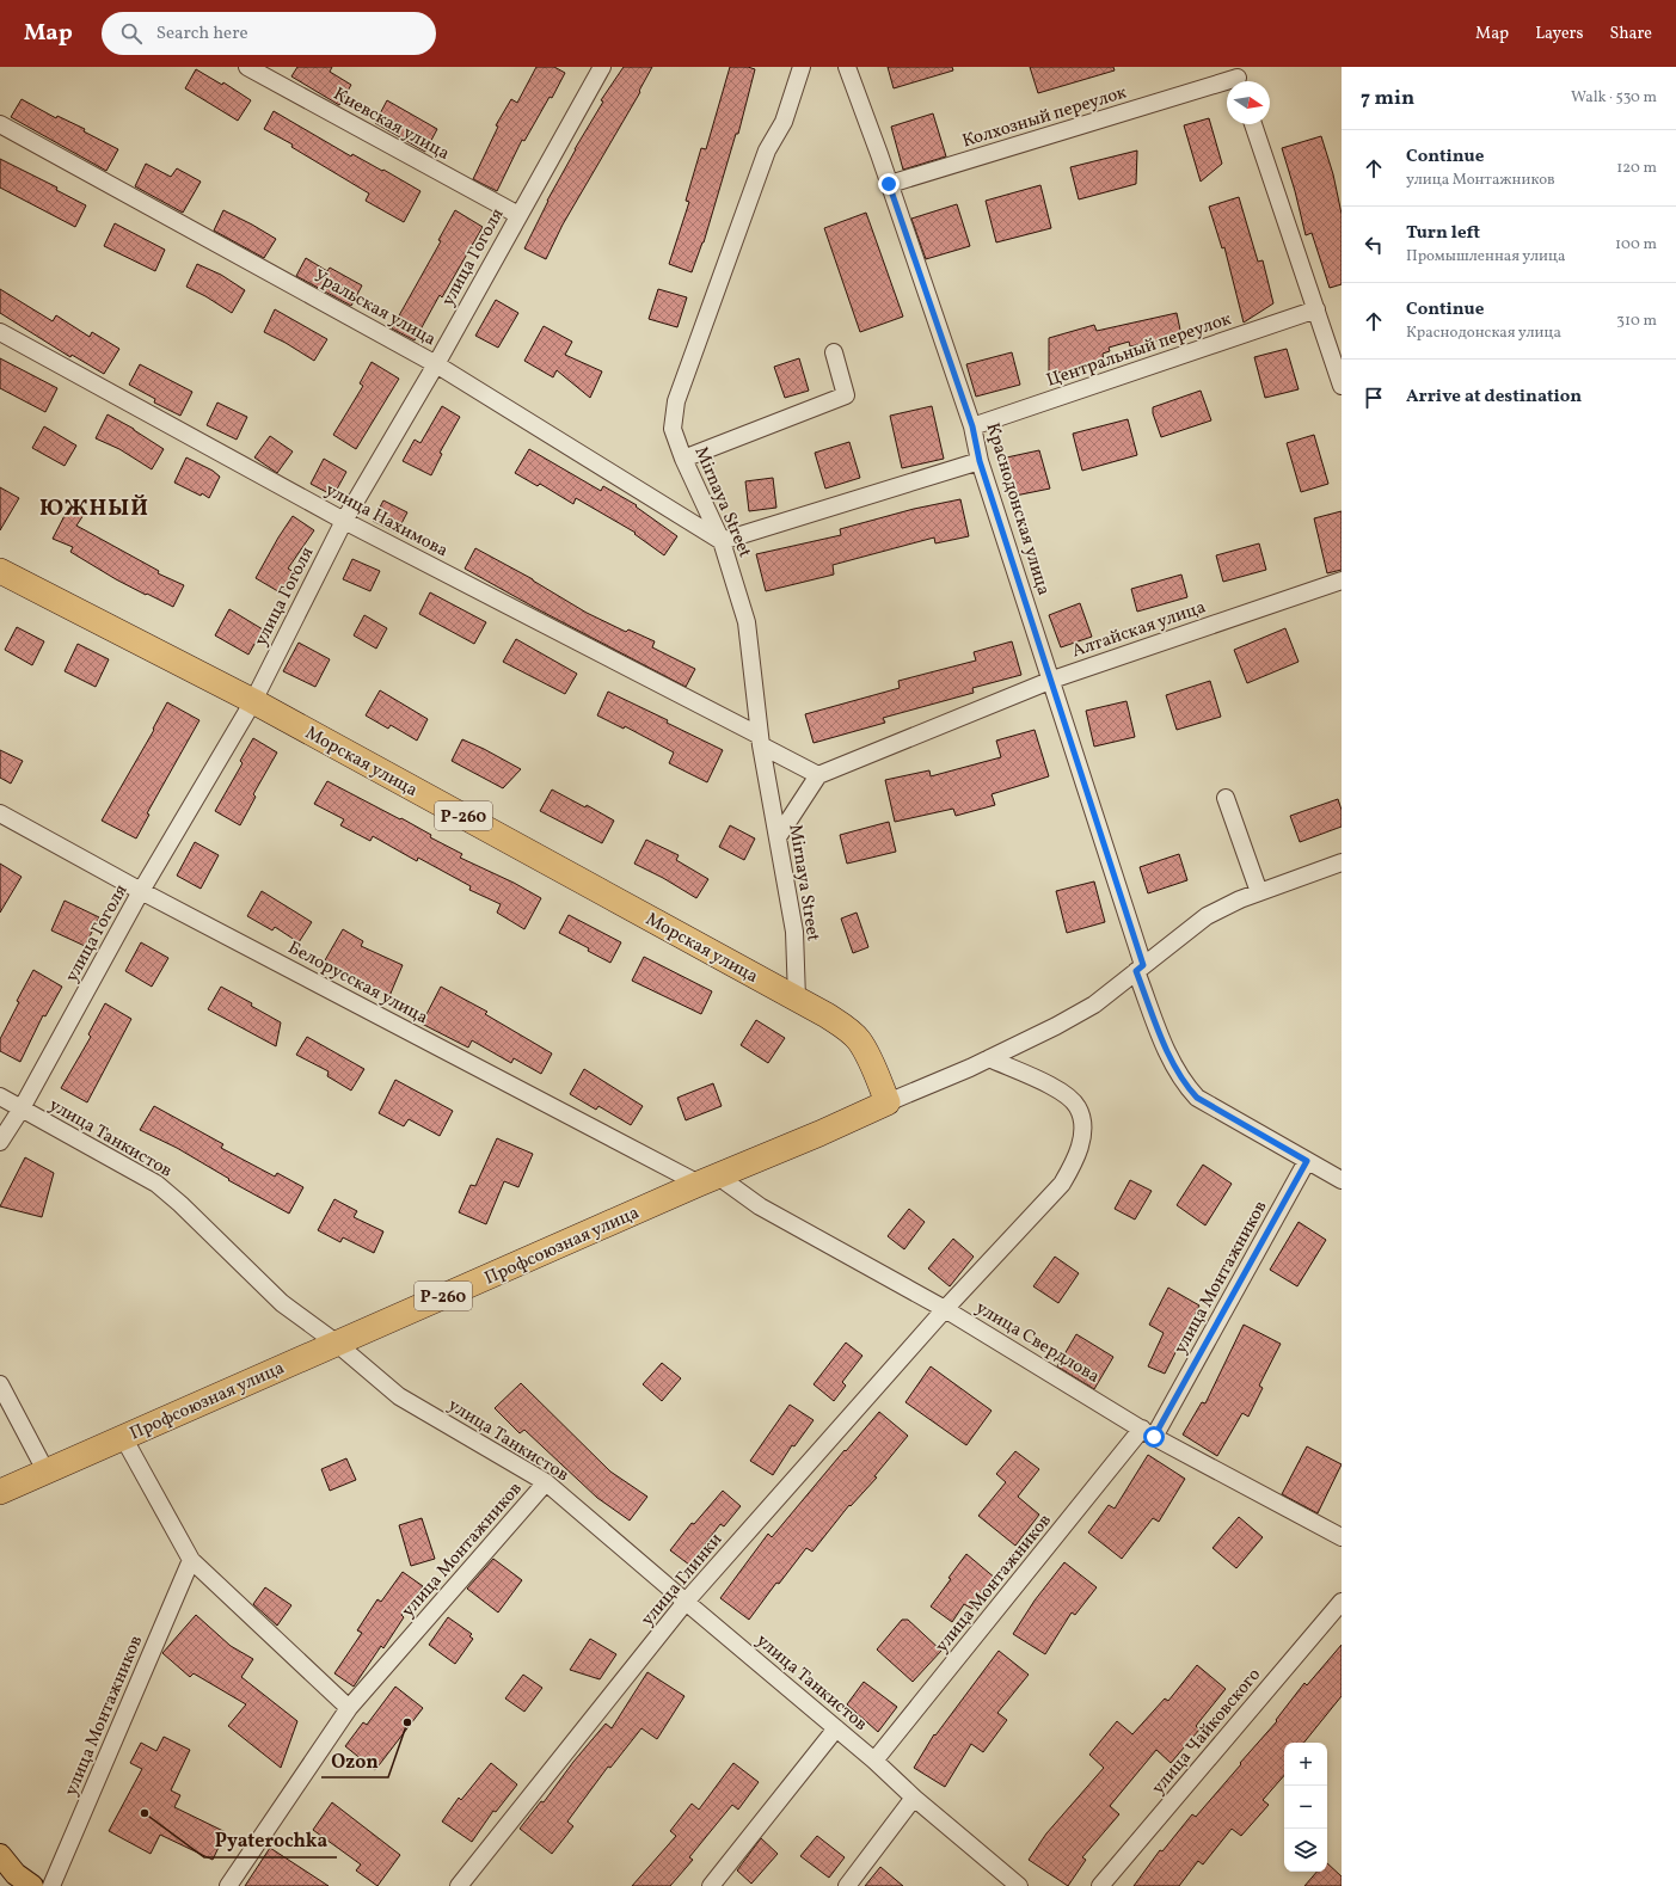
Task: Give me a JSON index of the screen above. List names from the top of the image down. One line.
{"streets":{"highway":["Морская улица","Р-260","Профсоюзная улица"],"street":["Колхозный переулок","Киевская улица","улица Гоголя","Уральская улица","Центральный переулок","Mirnaya Street","Краснодонская улица","улица Нахимова","Алтайская улица","Белорусская улица","улица Танкистов","улица Монтажников","улица Свердлова","улица Глинки","улица Чайковского"]},"crossings":[["Колхозный переулок","Краснодонская улица"],["Киевская улица","улица Гоголя"],["улица Гоголя","Уральская улица"],["улица Гоголя","улица Нахимова"],["улица Гоголя","Морская улица"],["улица Гоголя","Белорусская улица"],["улица Гоголя","улица Танкистов"],["Уральская улица","Mirnaya Street"],["Центральный переулок","Краснодонская улица"],["Mirnaya Street","улица Нахимова"],["Mirnaya Street","Морская улица"],["Краснодонская улица","Алтайская улица"],["Краснодонская улица","улица Монтажников"],["улица Нахимова","Алтайская улица"],["Морская улица","Профсоюзная улица"],["Белорусская улица","Профсоюзная улица"],["Белорусская улица","улица Свердлова"],["улица Танкистов","Профсоюзная улица"],["улица Танкистов","улица Монтажников"],["улица Танкистов","улица Глинки"],["Профсоюзная улица","улица Свердлова"],["улица Монтажников","улица Свердлова"],["улица Свердлова","улица Глинки"]],"districts":["ЮЖНЫЙ"],"places":["Ozon","Pyaterochka"],"north":"right","page":{"header":"Map","search":"Search here","nav":["Map","Layers","Share"],"heading":["7 min","Walk · 530 m"],"list":[["Continue","улица Монтажников","120 m"],["Turn left","Промышленная улица","100 m"],["Continue","Краснодонская улица","310 m"],"Arrive at destination"],"map_buttons":["+","−"]}}
